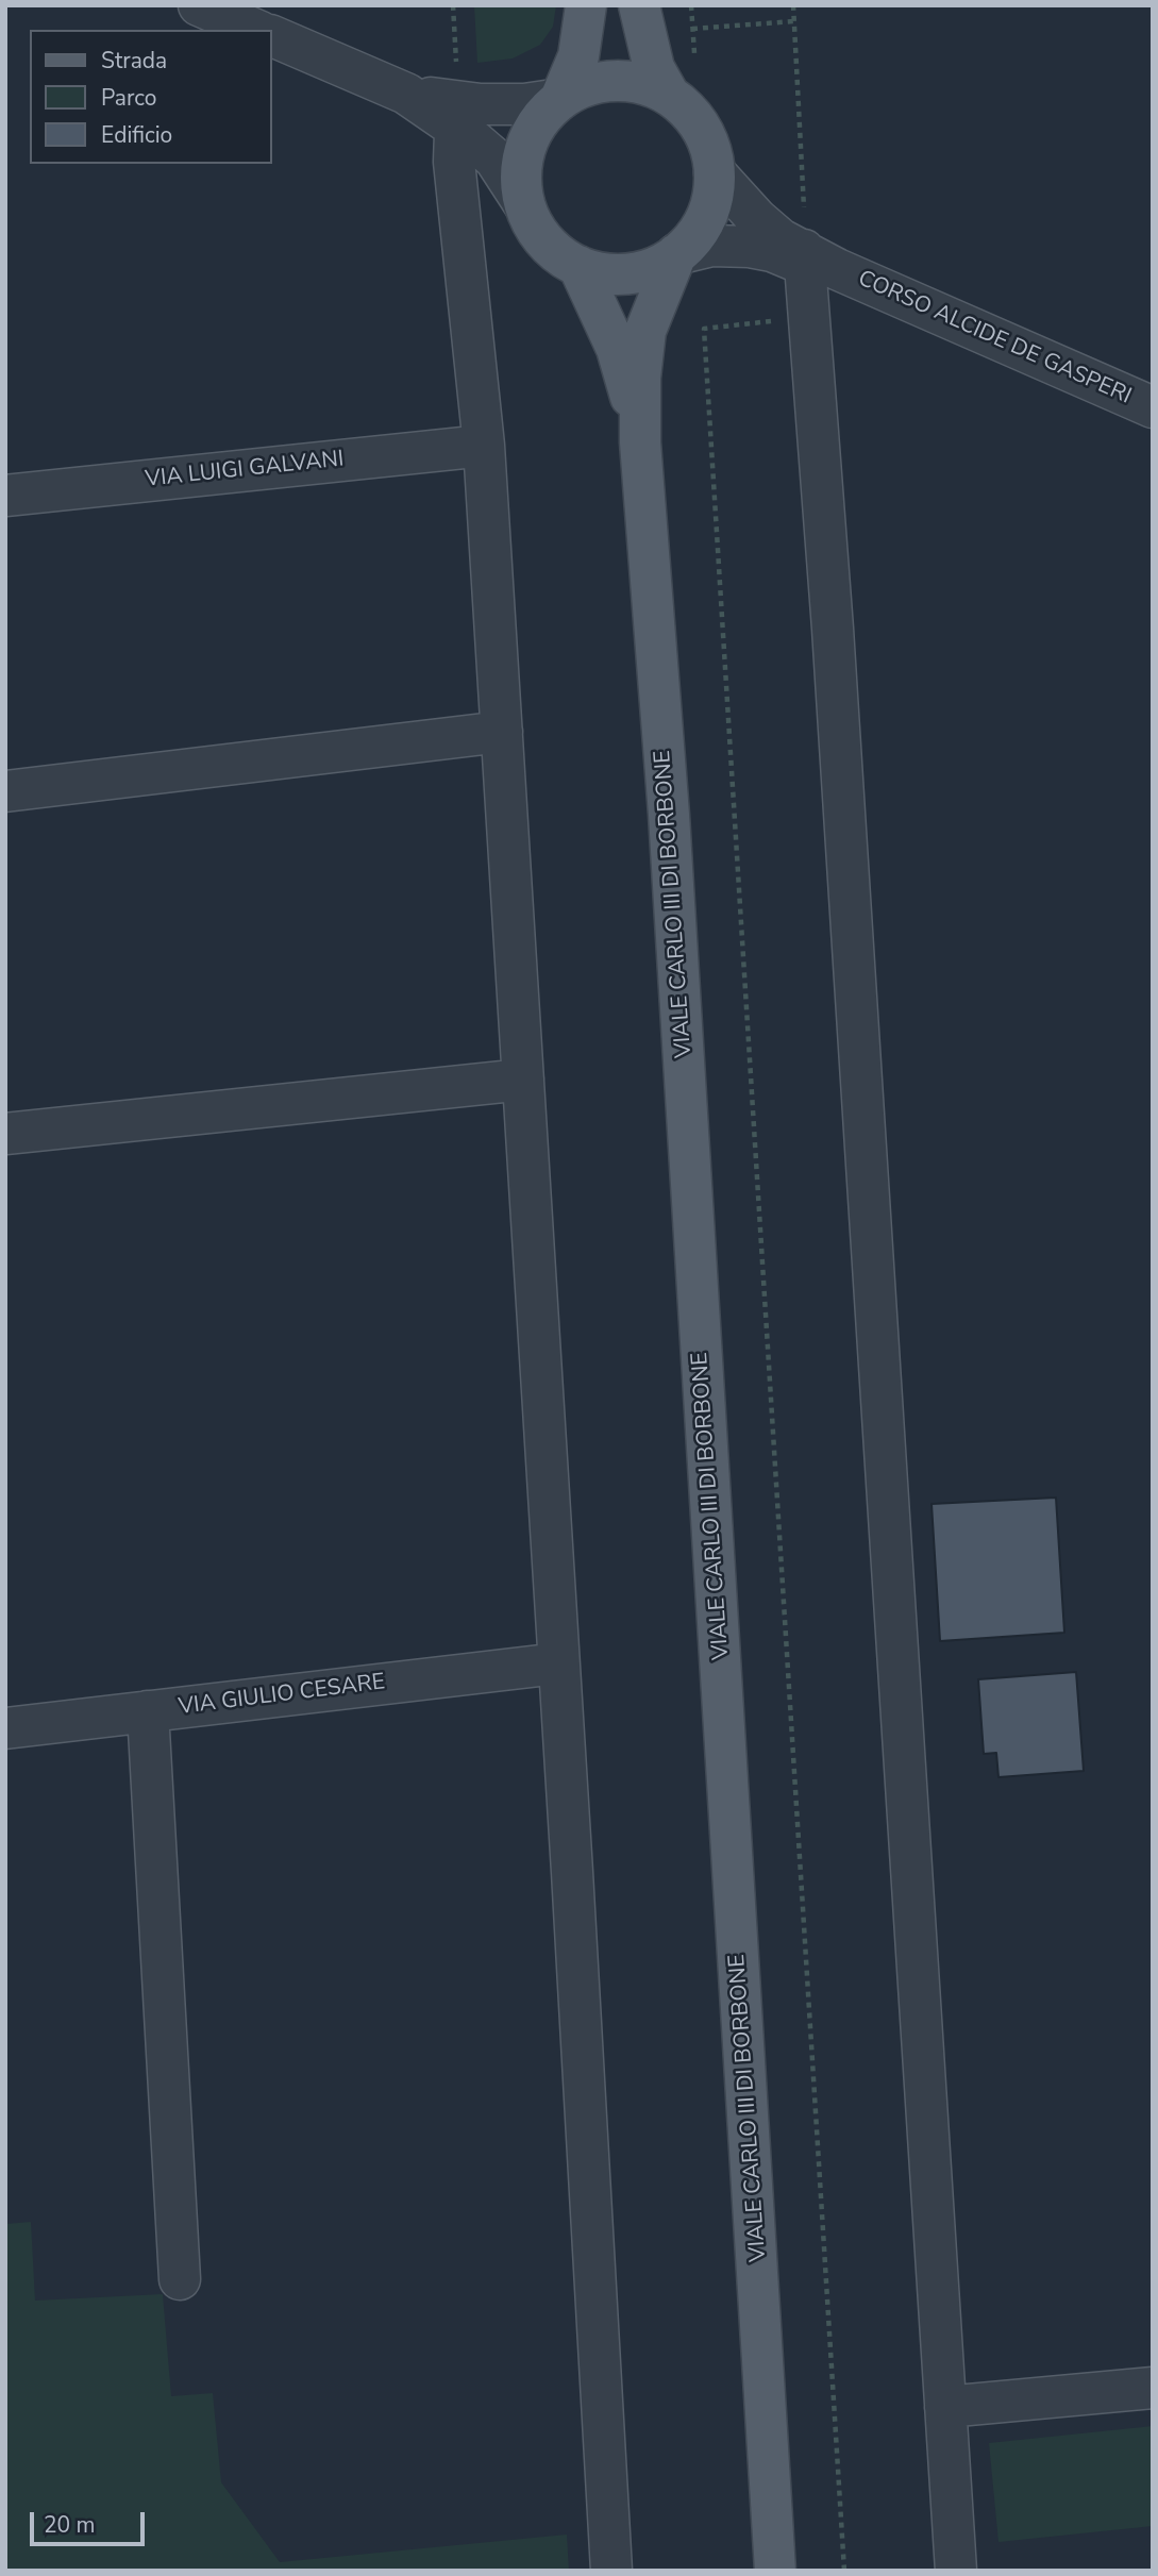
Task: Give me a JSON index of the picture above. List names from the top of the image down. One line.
{"streets":{"main road":["VIALE CARLO III DI BORBONE"],"street":["CORSO ALCIDE DE GASPERI","VIA LUIGI GALVANI","VIA GIULIO CESARE"]},"crossings":[["CORSO ALCIDE DE GASPERI","VIALE CARLO III DI BORBONE"]],"legend":["Strada","Parco","Edificio"],"scale_bar":"20 m"}
